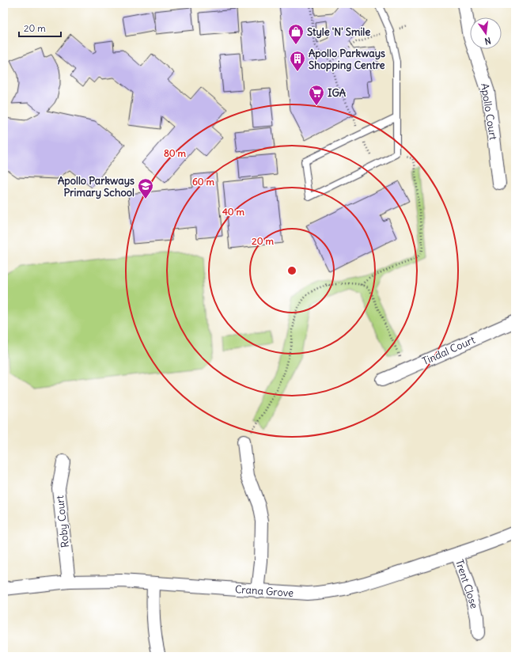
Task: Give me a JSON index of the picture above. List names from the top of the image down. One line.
{"streets":{"street":["Apollo Court","Tindal Court","Roby Court","Trent Close","Crana Grove"]},"crossings":[["Roby Court","Crana Grove"],["Trent Close","Crana Grove"]],"places":{"shop":["Style 'N' Smile"],"building":["Apollo Parkways Shopping Centre"],"supermarket":["IGA"],"school or university":["Apollo Parkways Primary School"]},"scale_bar":"20 m","north":"bottom","rings":["80 m","60 m","40 m","20 m"]}
